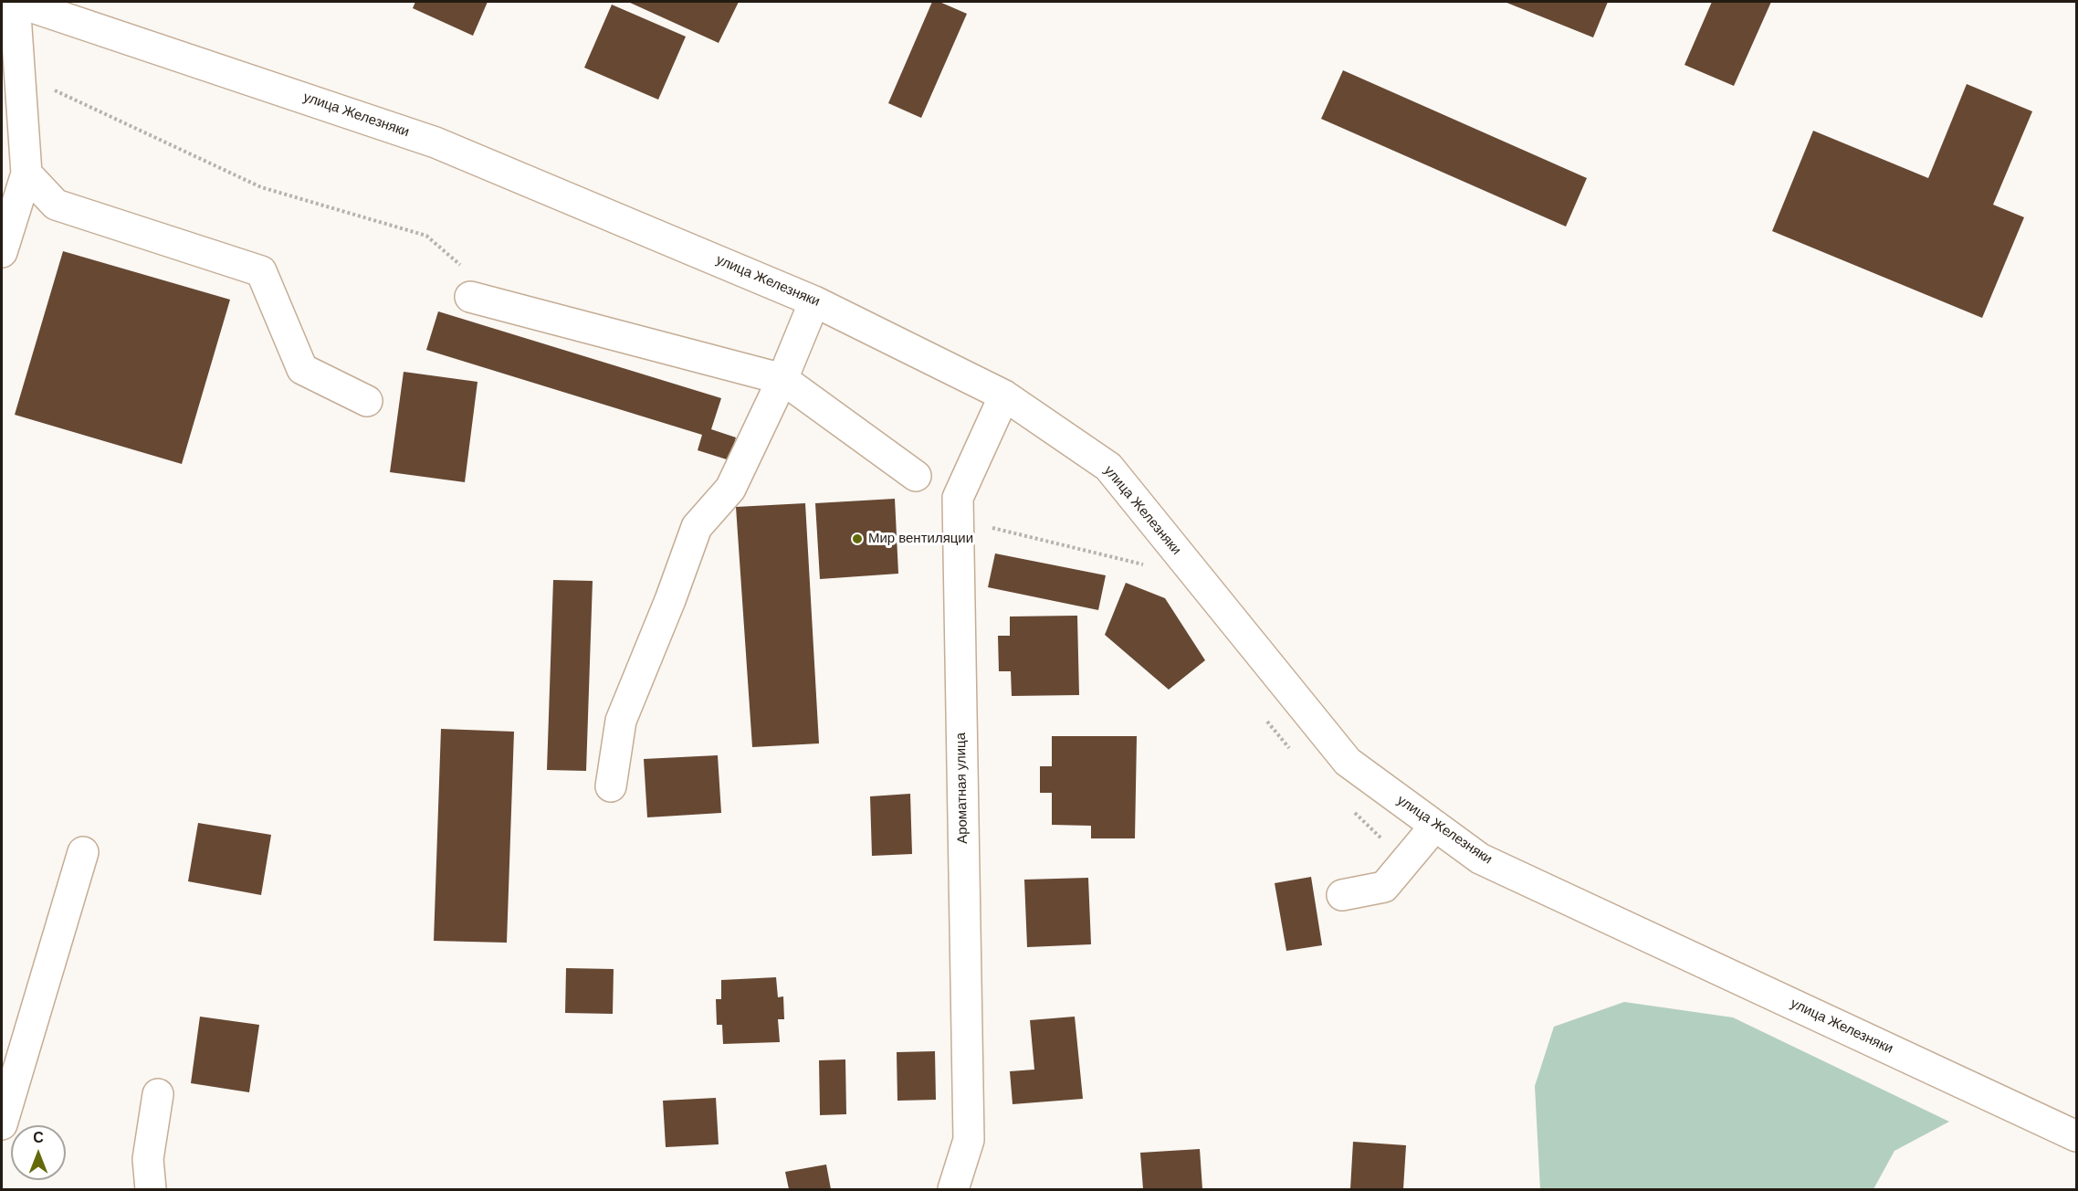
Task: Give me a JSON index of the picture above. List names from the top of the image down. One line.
{"streets":{"street":["улица Железняки","Ароматная улица"]},"crossings":[["улица Железняки","Ароматная улица"]],"places":["Мир вентиляции"],"north":"top"}
